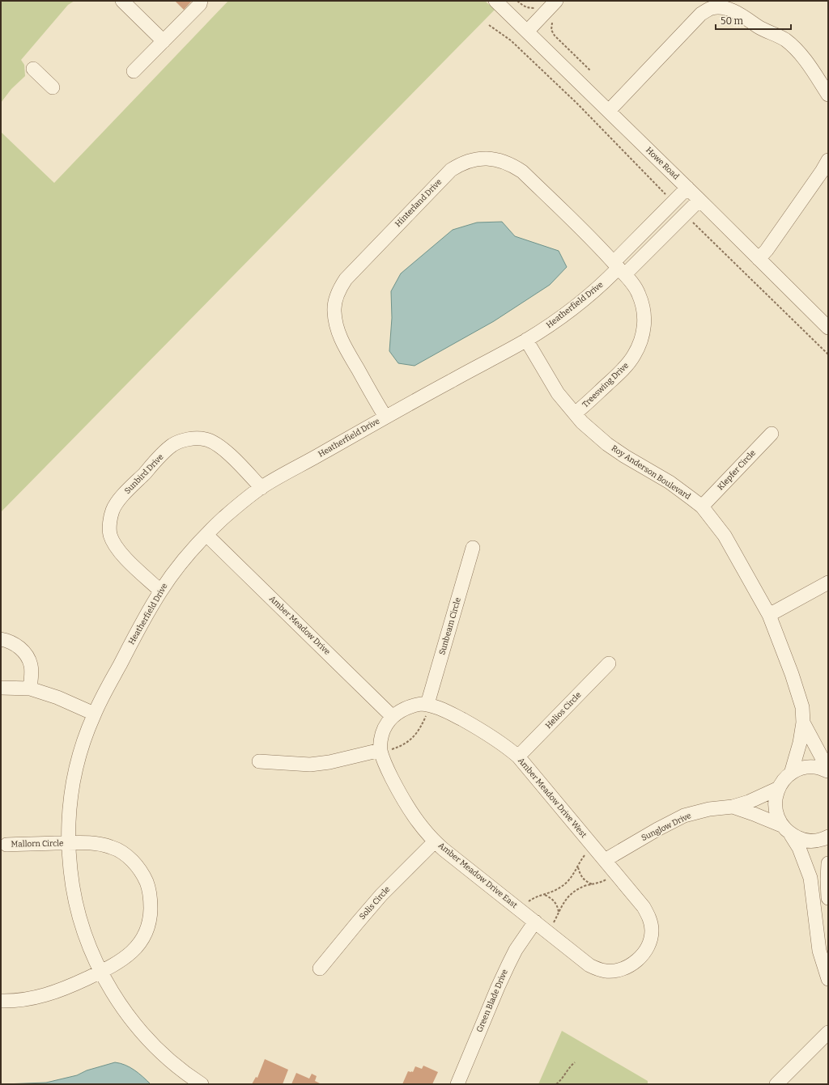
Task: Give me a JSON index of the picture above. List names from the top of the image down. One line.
{"streets":{"street":["Howe Road","Hinterland Drive","Heatherfield Drive","Treeswing Drive","Klepfer Circle","Roy Anderson Boulevard","Sunbird Drive","Amber Meadow Drive","Sunbeam Circle","Helios Circle","Amber Meadow Drive West","Sunglow Drive","Mallorn Circle","Amber Meadow Drive East","Solis Circle","Green Blade Drive"]},"crossings":[["Howe Road","Heatherfield Drive"],["Hinterland Drive","Heatherfield Drive"],["Hinterland Drive","Treeswing Drive"],["Heatherfield Drive","Treeswing Drive"],["Heatherfield Drive","Roy Anderson Boulevard"],["Heatherfield Drive","Sunbird Drive"],["Heatherfield Drive","Amber Meadow Drive"],["Heatherfield Drive","Mallorn Circle"],["Treeswing Drive","Roy Anderson Boulevard"],["Klepfer Circle","Roy Anderson Boulevard"],["Amber Meadow Drive","Amber Meadow Drive West"],["Amber Meadow Drive","Amber Meadow Drive East"],["Sunbeam Circle","Amber Meadow Drive West"],["Helios Circle","Amber Meadow Drive West"],["Amber Meadow Drive West","Sunglow Drive"],["Amber Meadow Drive West","Amber Meadow Drive East"],["Amber Meadow Drive East","Solis Circle"],["Amber Meadow Drive East","Green Blade Drive"]],"scale_bar":"50 m"}
